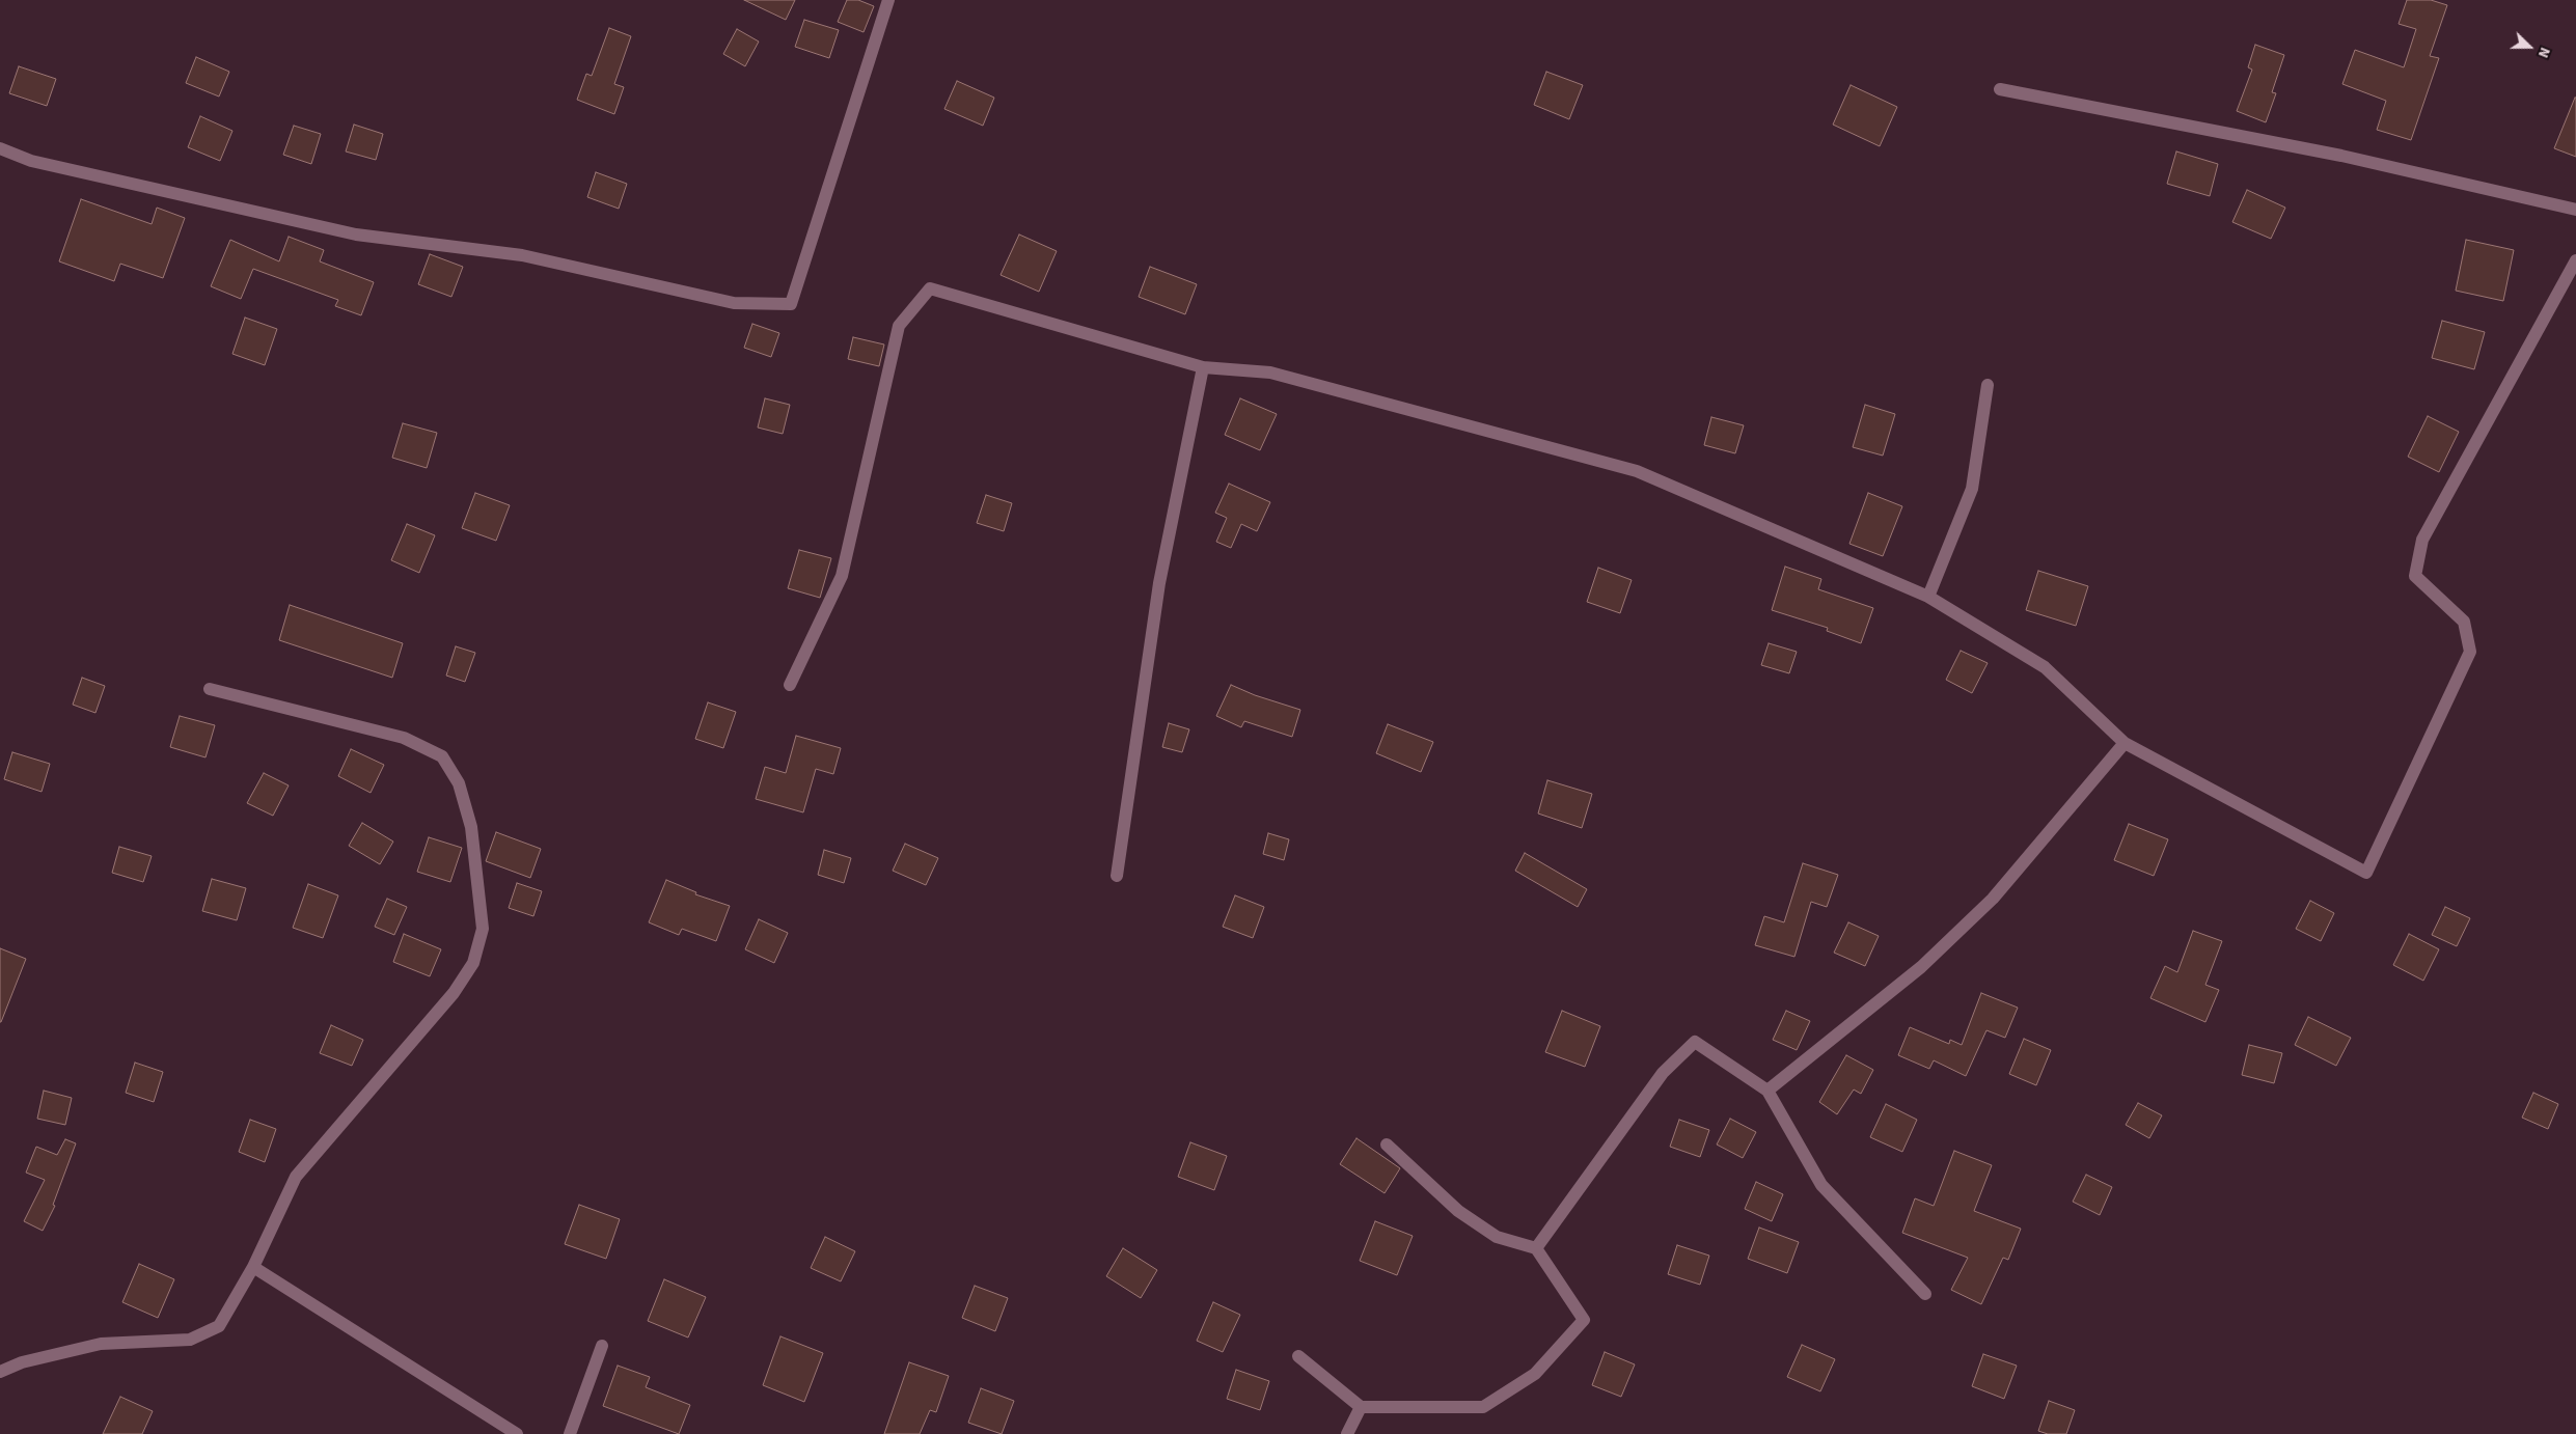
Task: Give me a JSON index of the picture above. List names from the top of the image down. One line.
{"north":"right"}
